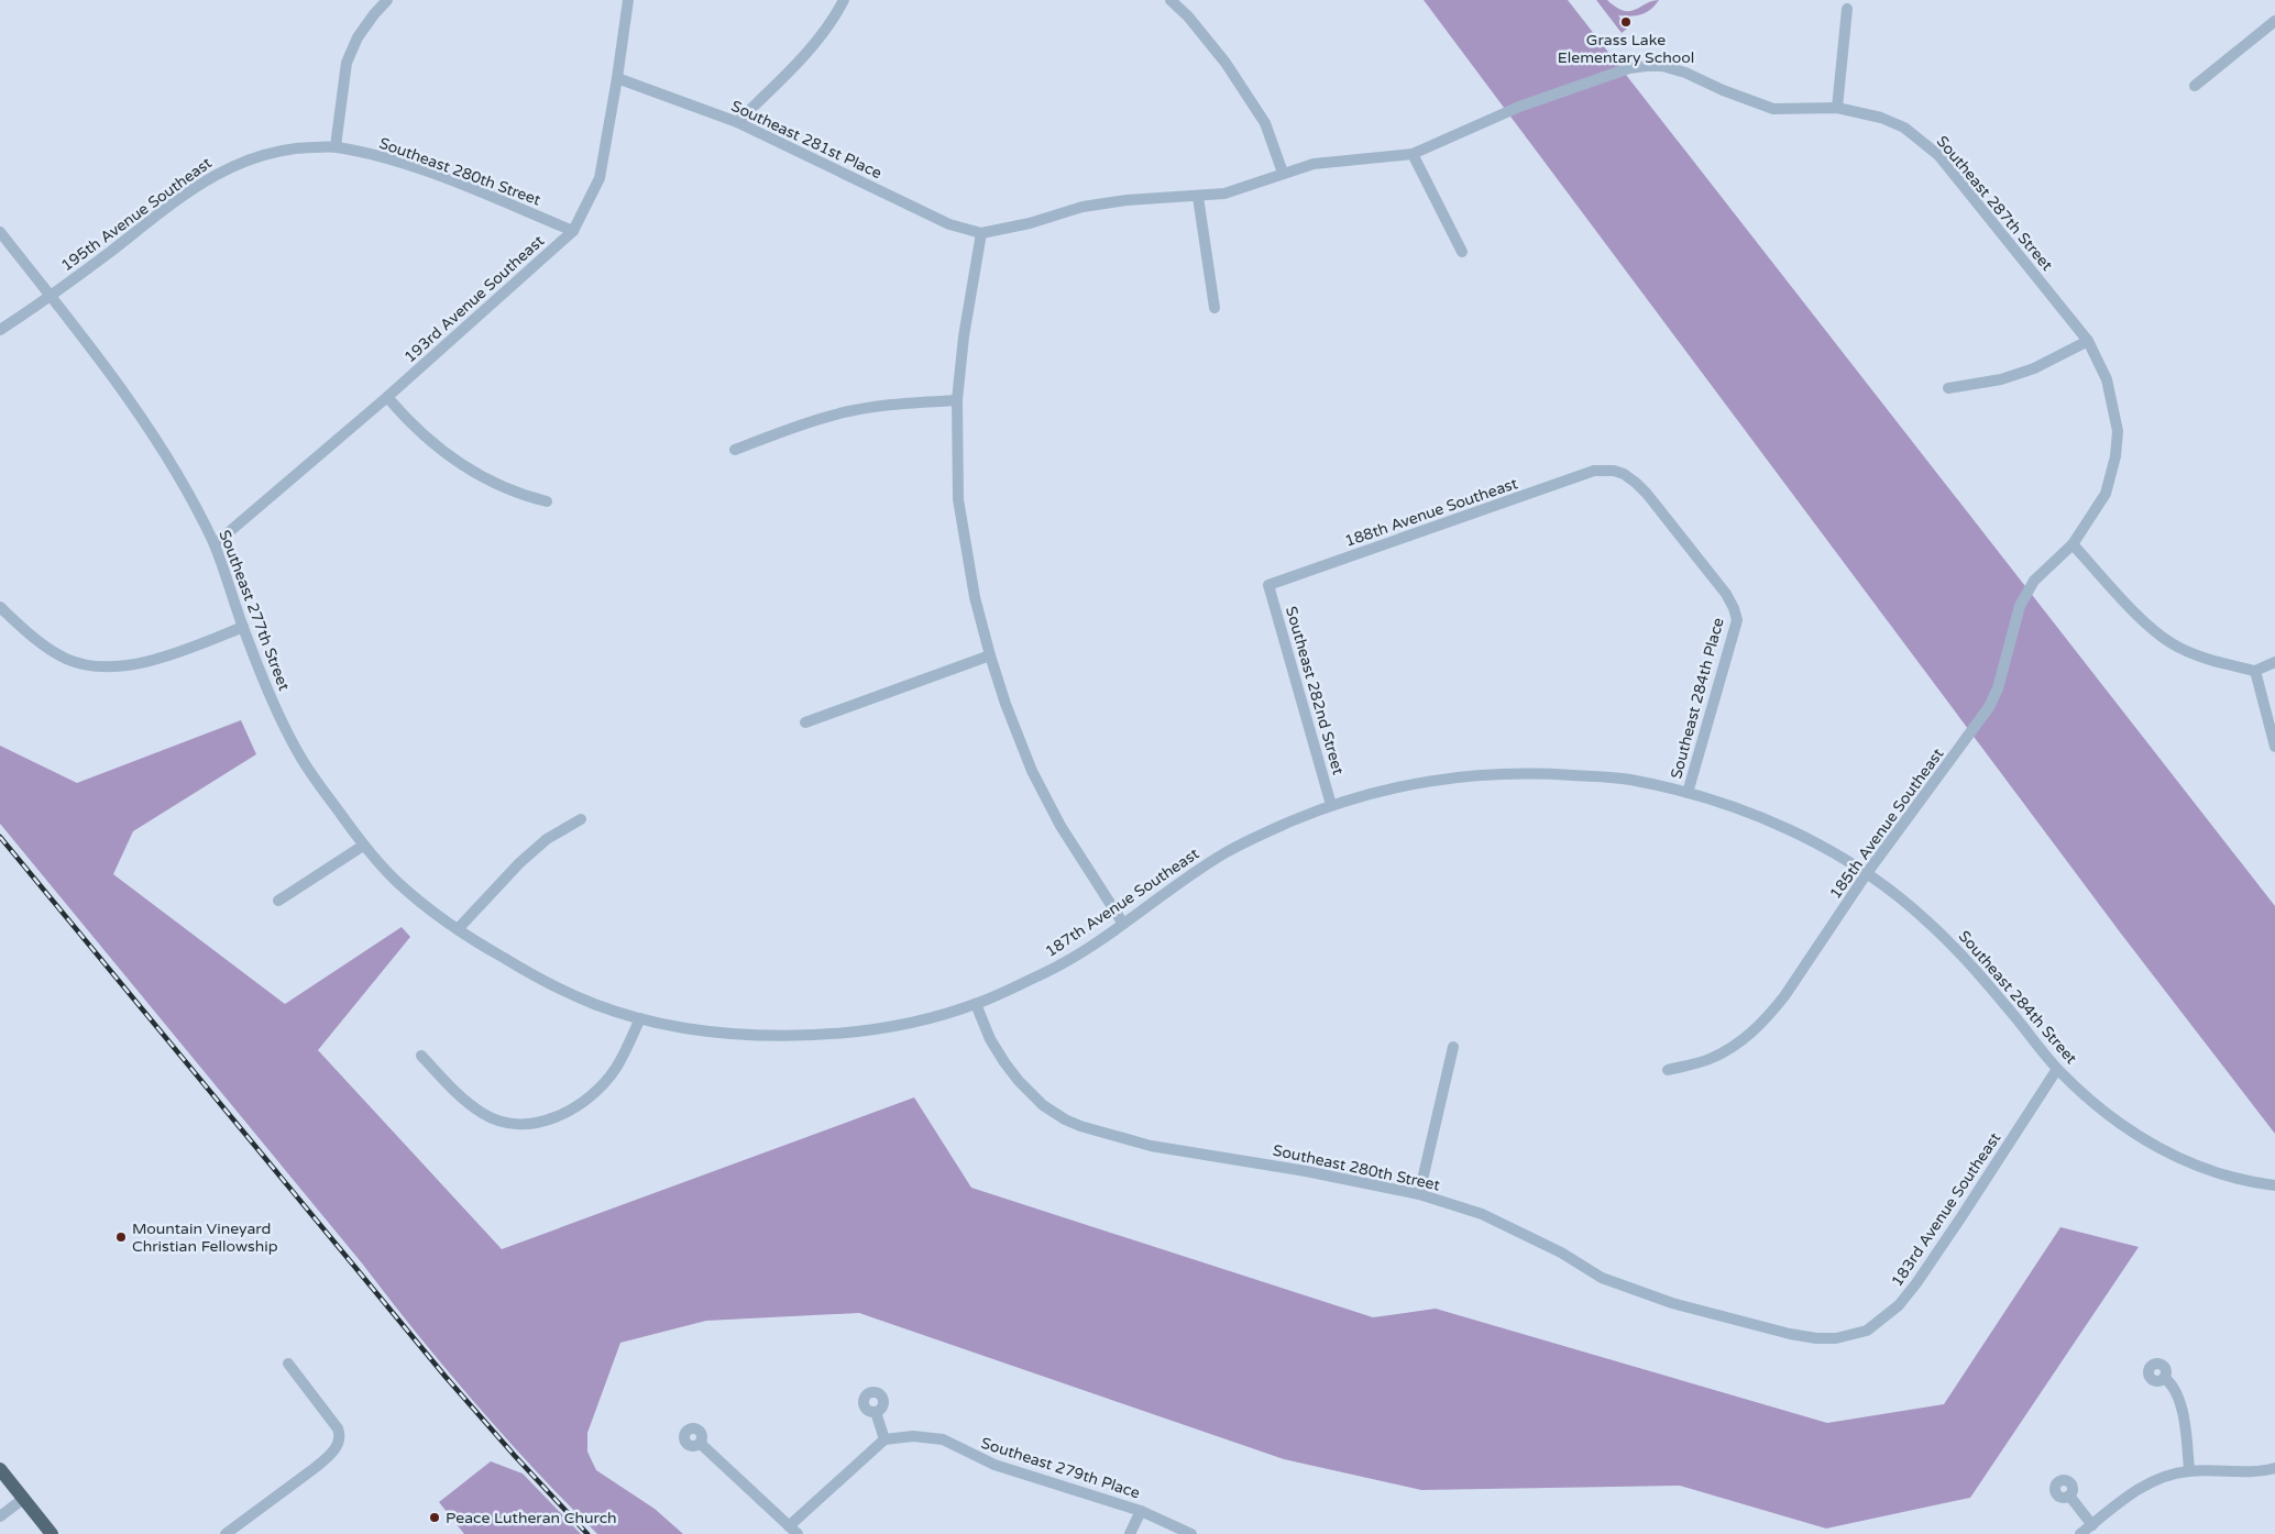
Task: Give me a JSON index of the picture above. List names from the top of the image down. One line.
{"streets":{"street":["Southeast 281st Place","Southeast 280th Street","Southeast 287th Street","195th Avenue Southeast","193rd Avenue Southeast","188th Avenue Southeast","Southeast 277th Street","Southeast 282nd Street","Southeast 284th Place","185th Avenue Southeast","187th Avenue Southeast","Southeast 284th Street","183rd Avenue Southeast","Southeast 279th Place"]},"crossings":[["Southeast 281st Place","Southeast 287th Street"],["Southeast 281st Place","193rd Avenue Southeast"],["Southeast 280th Street","195th Avenue Southeast"],["Southeast 280th Street","193rd Avenue Southeast"],["Southeast 280th Street","187th Avenue Southeast"],["Southeast 280th Street","183rd Avenue Southeast"],["Southeast 287th Street","185th Avenue Southeast"],["195th Avenue Southeast","Southeast 277th Street"],["193rd Avenue Southeast","Southeast 277th Street"],["188th Avenue Southeast","Southeast 282nd Street"],["188th Avenue Southeast","Southeast 284th Place"],["Southeast 277th Street","187th Avenue Southeast"],["Southeast 282nd Street","187th Avenue Southeast"],["Southeast 284th Place","187th Avenue Southeast"],["Southeast 284th Place","Southeast 284th Street"],["185th Avenue Southeast","Southeast 284th Street"],["187th Avenue Southeast","Southeast 284th Street"],["Southeast 284th Street","183rd Avenue Southeast"]],"places":["Grass Lake Elementary School","Mountain Vineyard Christian Fellowship","Peace Lutheran Church"]}
